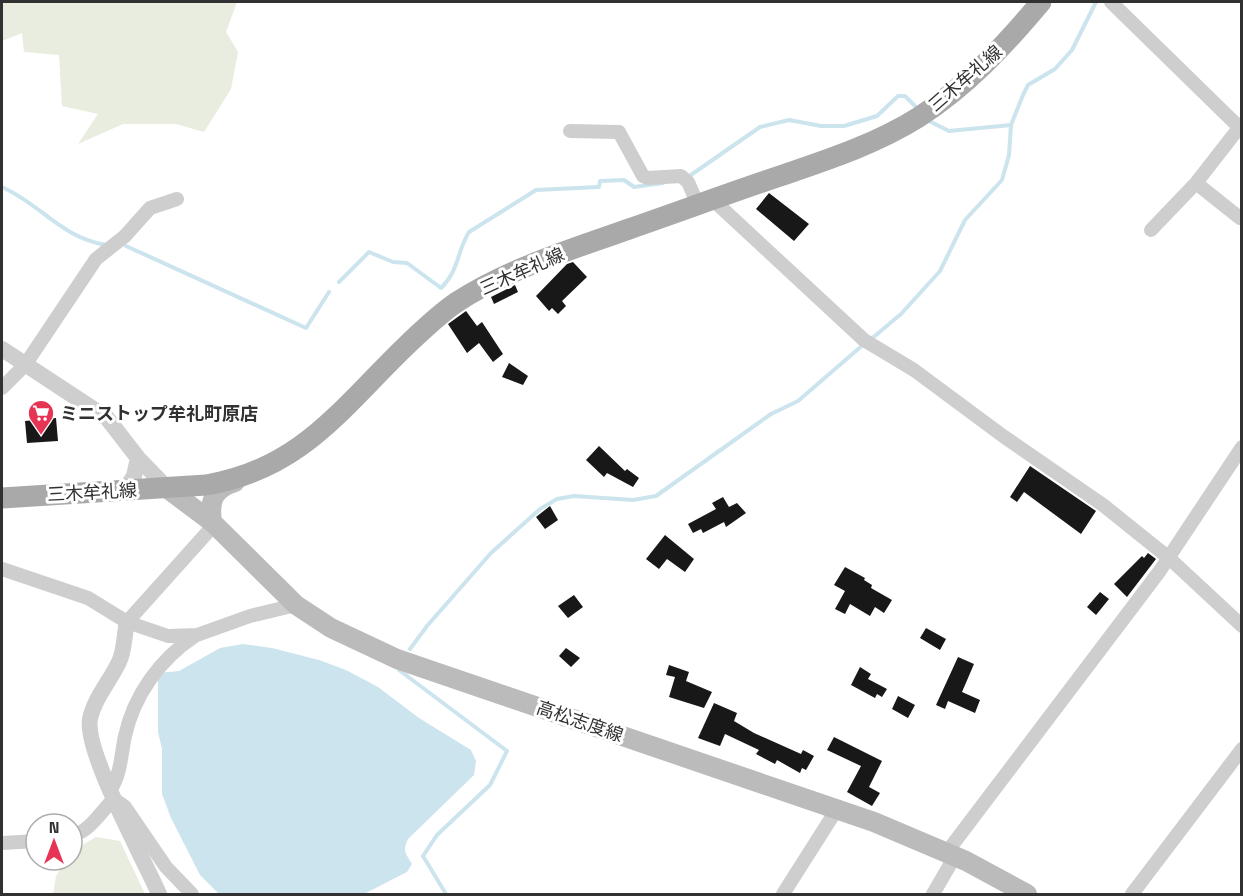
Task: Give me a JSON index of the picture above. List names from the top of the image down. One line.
{"streets":{"main road":["三木牟礼線","高松志度線"]},"crossings":[["三木牟礼線","高松志度線"]],"places":{"supermarket":["ミニストップ牟礼町原店"]},"north":"top"}
